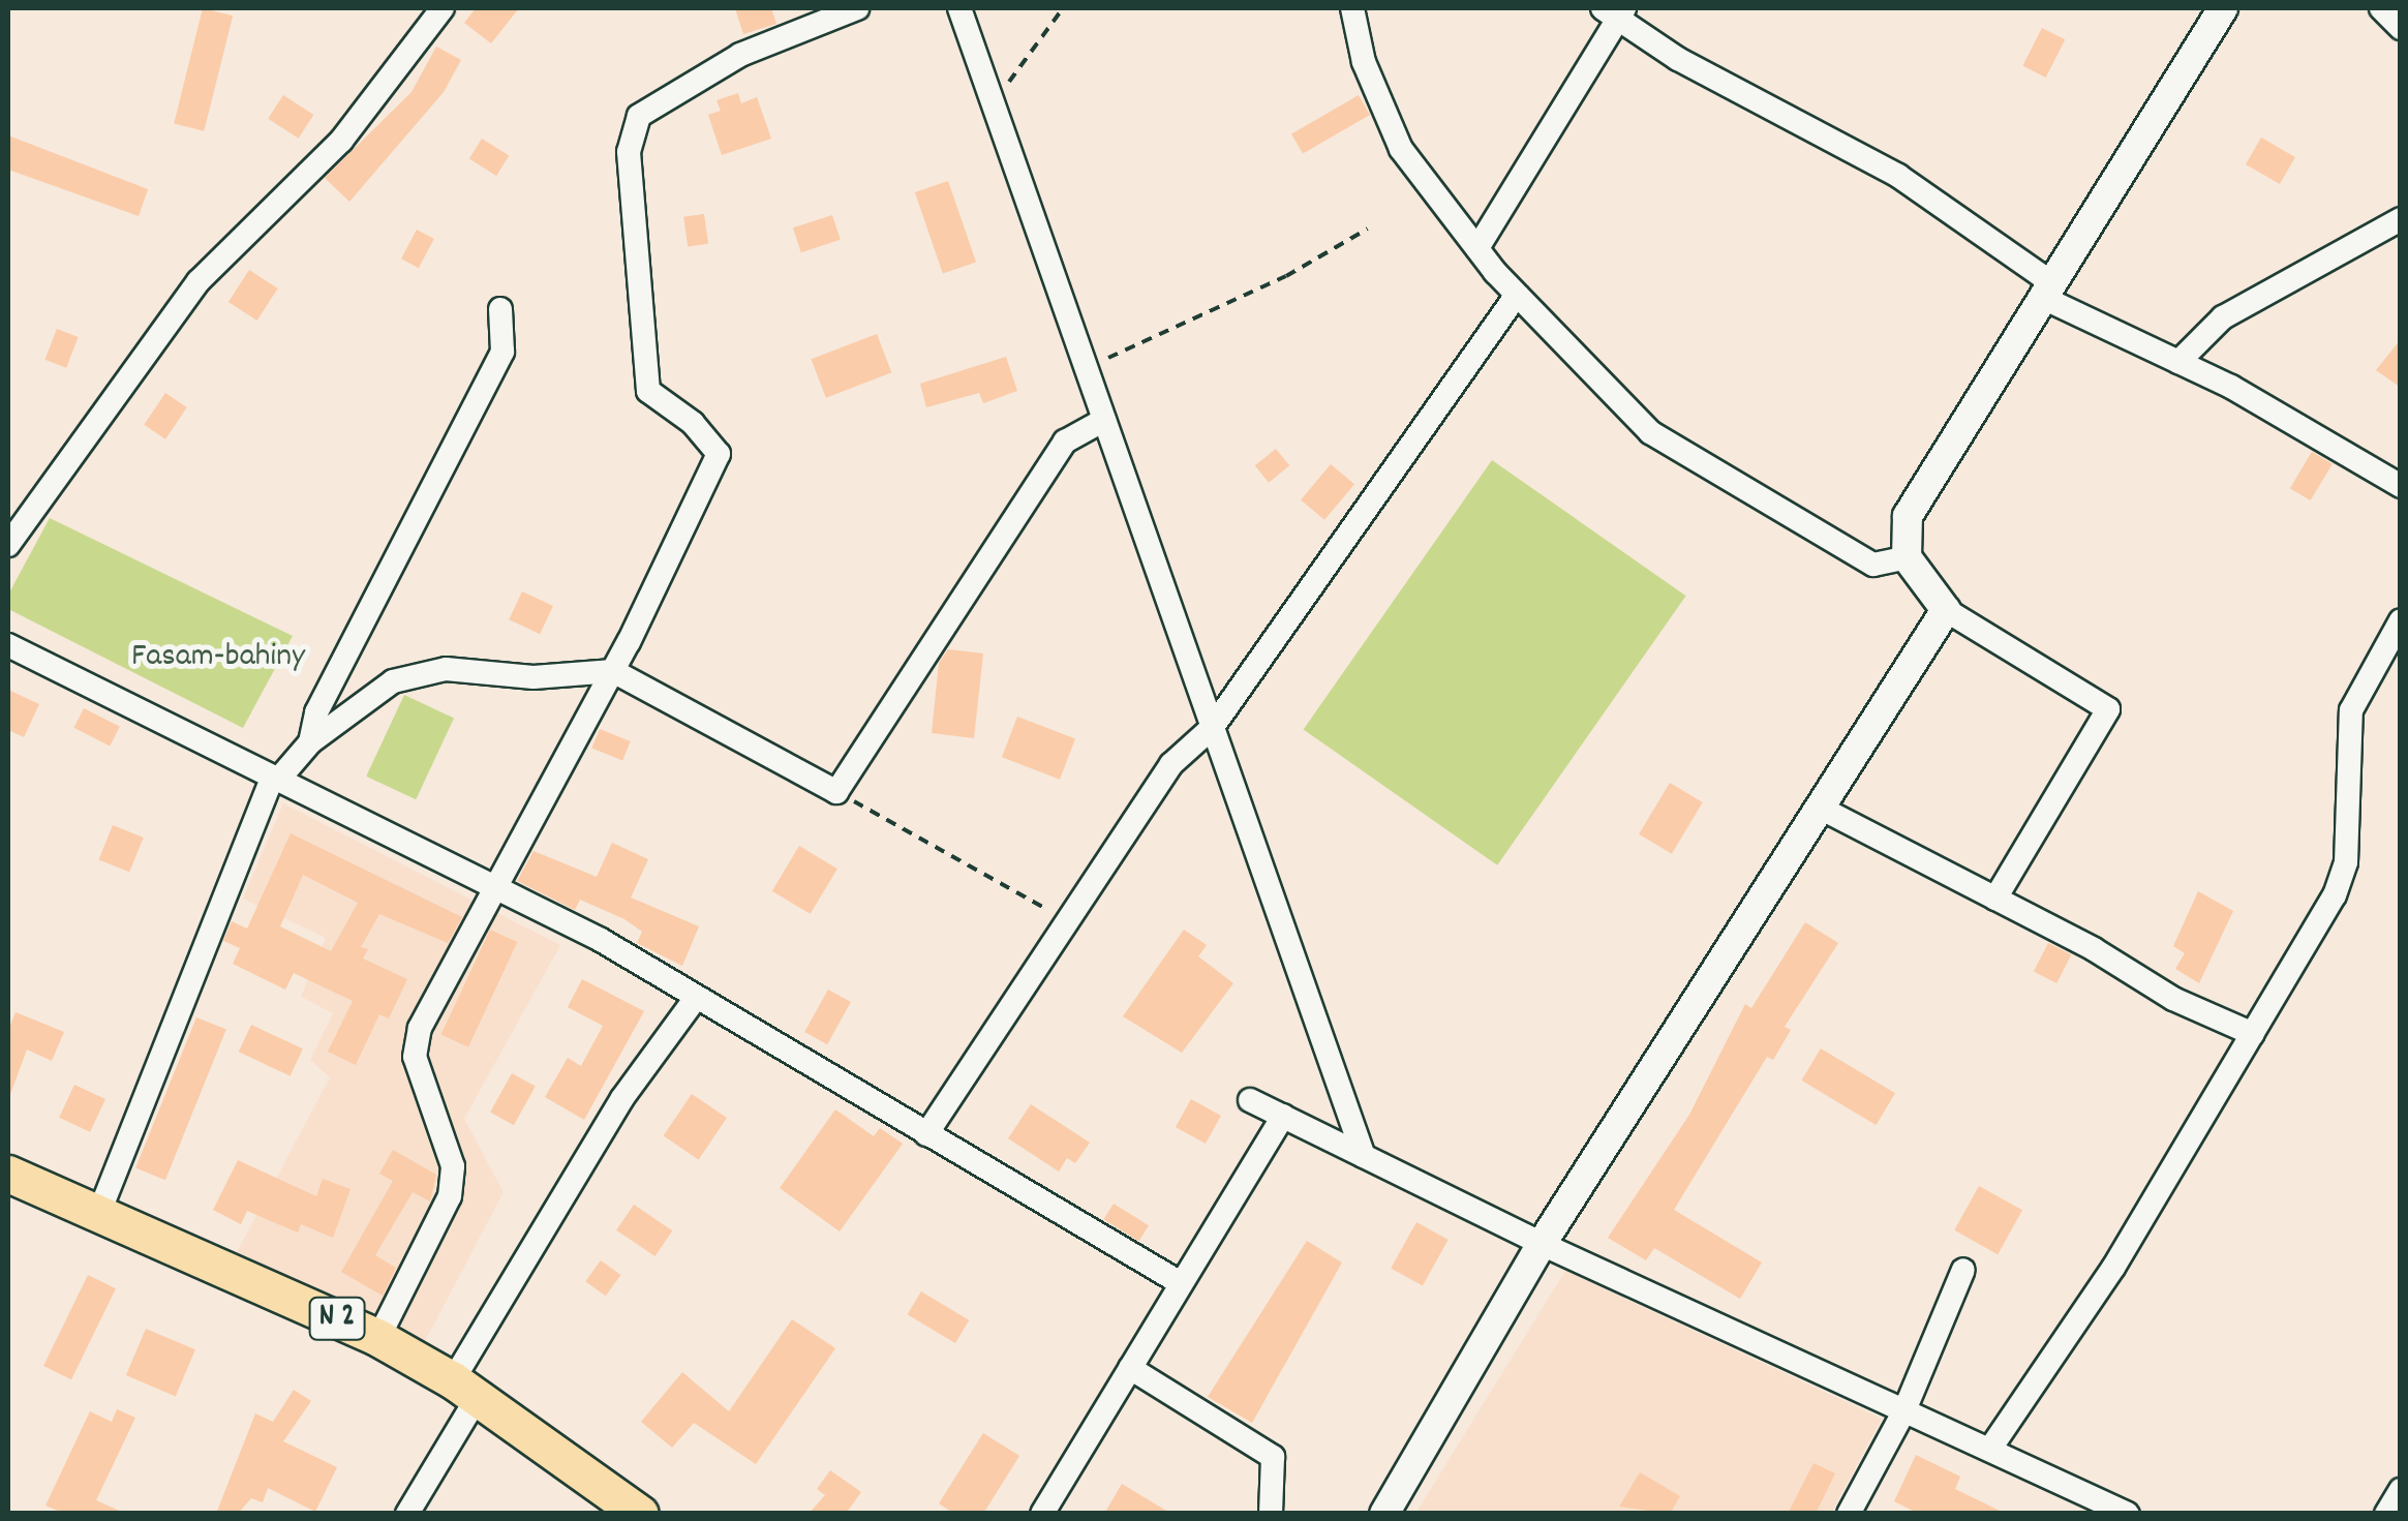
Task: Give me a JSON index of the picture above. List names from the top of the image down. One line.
{"streets":{"main road":["N 2"]},"parks":["Fasam-bahiny"]}
